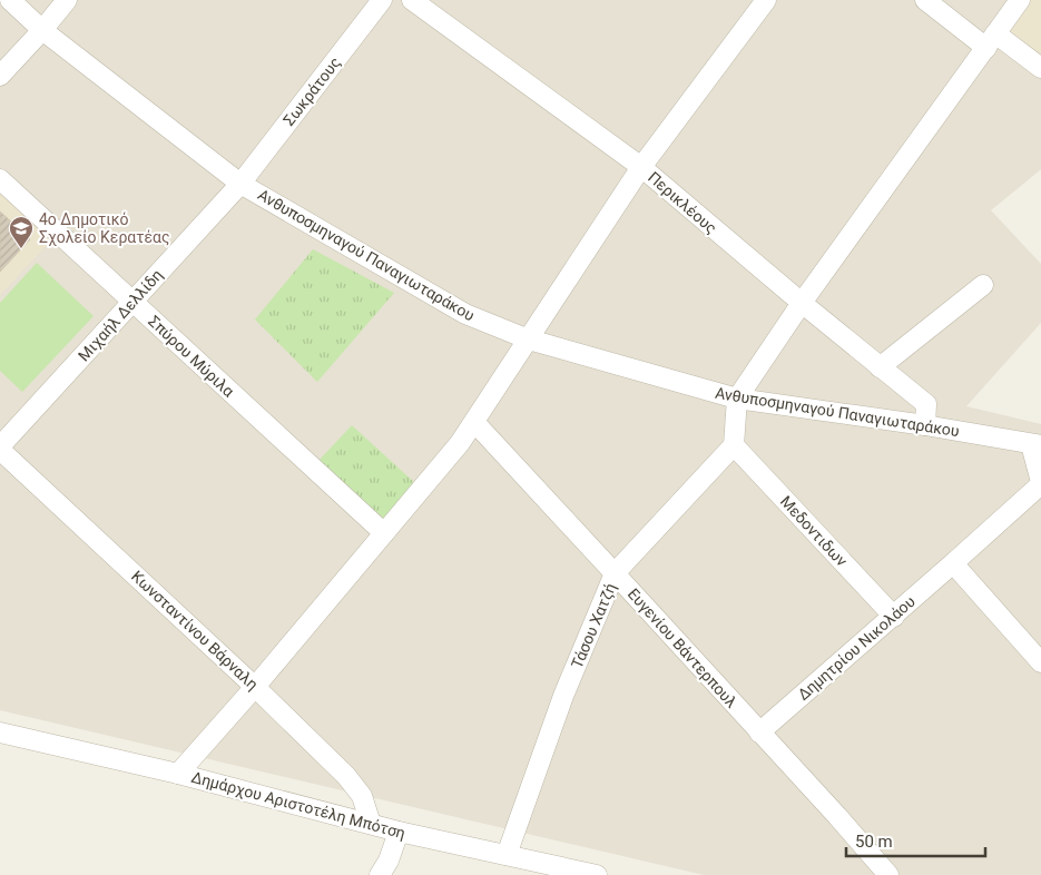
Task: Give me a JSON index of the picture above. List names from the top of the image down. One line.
{"streets":{"street":["Σωκράτους","Περικλέους","Ανθυποσμηναγού Παναγιωταράκου","Μιχαήλ Δελλίδη","Σπύρου Μύριλα","Μεδοντιδων","Τάσου Χατζή","Κωνσταντίνου Βάρναλη","Ευγενίου Βάντερπουλ","Δημητρίου Νικολάου","Δημάρχου Αριστοτέλη Μπότση"]},"crossings":[["Σωκράτους","Ανθυποσμηναγού Παναγιωταράκου"],["Σωκράτους","Μιχαήλ Δελλίδη"],["Περικλέους","Ανθυποσμηναγού Παναγιωταράκου"],["Ανθυποσμηναγού Παναγιωταράκου","Μιχαήλ Δελλίδη"],["Μιχαήλ Δελλίδη","Σπύρου Μύριλα"],["Μιχαήλ Δελλίδη","Κωνσταντίνου Βάρναλη"],["Μεδοντιδων","Τάσου Χατζή"],["Μεδοντιδων","Δημητρίου Νικολάου"],["Τάσου Χατζή","Ευγενίου Βάντερπουλ"],["Τάσου Χατζή","Δημάρχου Αριστοτέλη Μπότση"],["Κωνσταντίνου Βάρναλη","Δημάρχου Αριστοτέλη Μπότση"],["Ευγενίου Βάντερπουλ","Δημητρίου Νικολάου"]],"places":{"school or university":["4ο Δημοτικό Σχολείο Κερατέας"]},"scale_bar":"50 m"}
